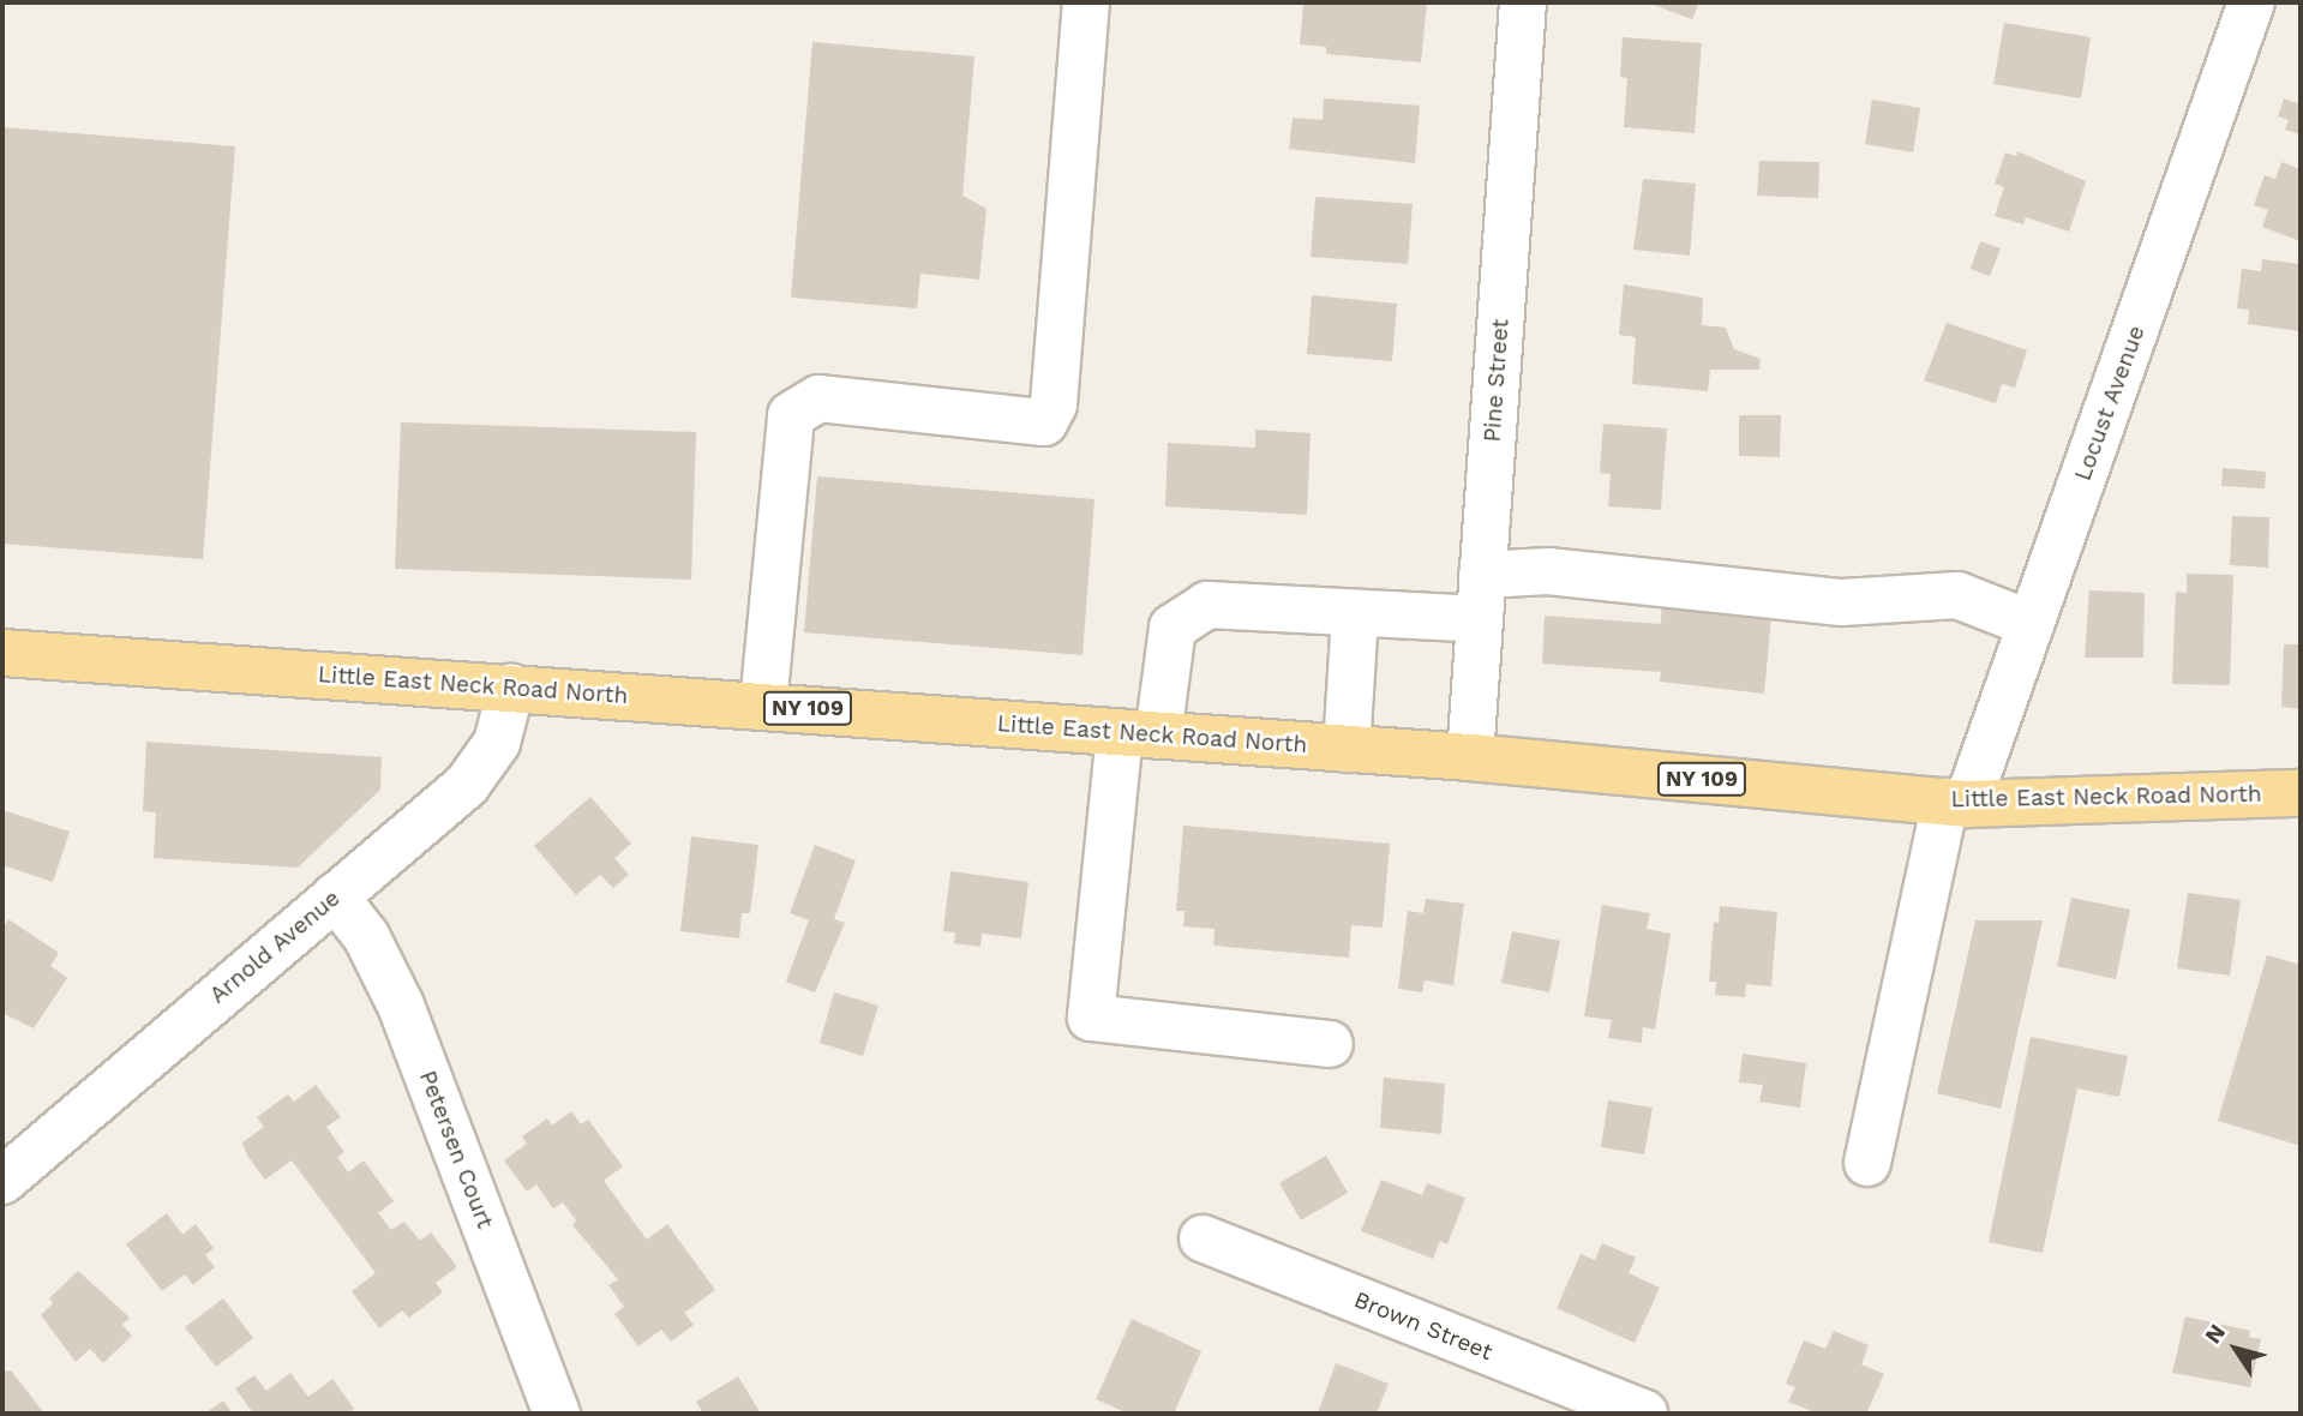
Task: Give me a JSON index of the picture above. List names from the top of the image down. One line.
{"streets":{"main road":["Little East Neck Road North","NY 109"],"street":["Pine Street","Locust Avenue","Arnold Avenue","Petersen Court","Brown Street"]},"crossings":[["Pine Street","Little East Neck Road North"],["Locust Avenue","Little East Neck Road North"],["Little East Neck Road North","Arnold Avenue"],["Arnold Avenue","Petersen Court"]],"north":"top left"}
